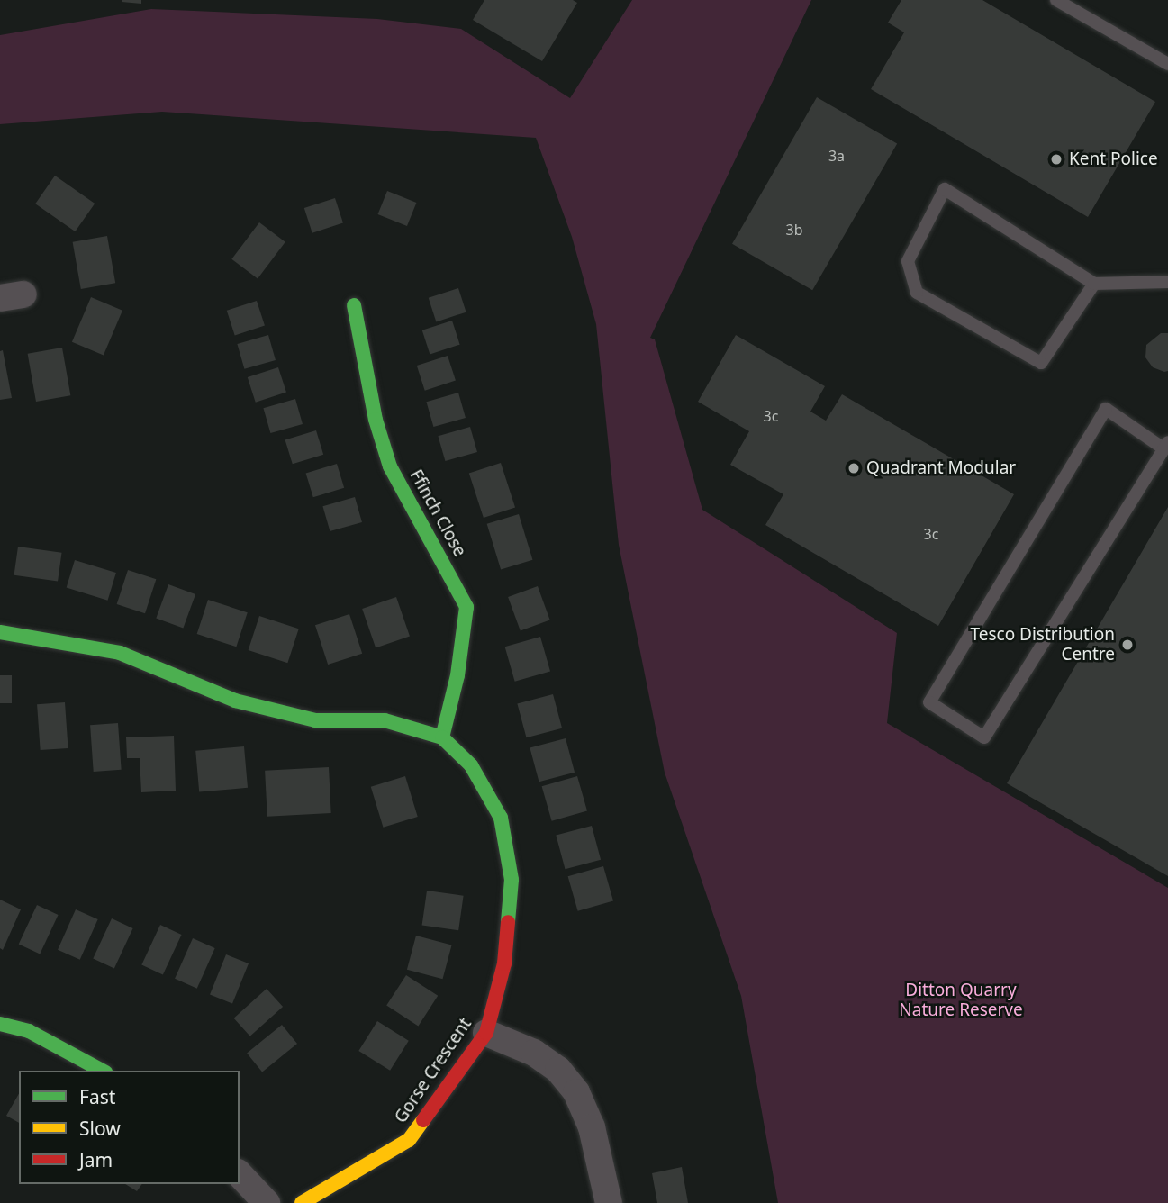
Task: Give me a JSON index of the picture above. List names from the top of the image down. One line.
{"streets":{"street":["Ffinch Close","Gorse Crescent"]},"crossings":[["Ffinch Close","Gorse Crescent"]],"parks":["Ditton Quarry Nature Reserve"],"places":["Kent Police","Quadrant Modular","Tesco Distribution Centre"],"house_numbers":["3a","3b","3c","3c"],"legend":["Fast","Slow","Jam"]}
